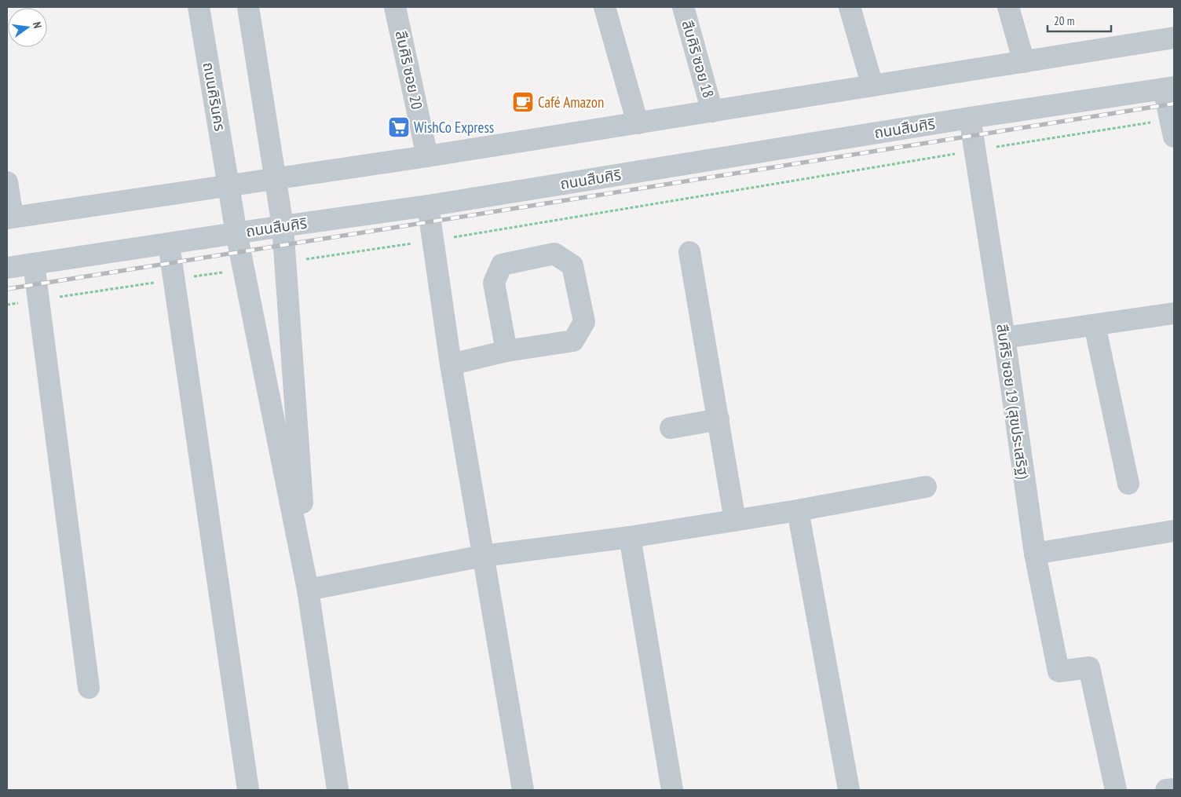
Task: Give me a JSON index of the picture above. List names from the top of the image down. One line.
{"streets":{"street":["สืบศิริ ซอย 18","สืบศิริ ซอย 20","ถนนศิรินคร","ถนนสืบศิริ","สืบศิริ ซอย 19 (สุขประเสริฐ)"]},"crossings":[["ถนนศิรินคร","ถนนสืบศิริ"],["ถนนสืบศิริ","สืบศิริ ซอย 19 (สุขประเสริฐ)"]],"places":{"cafe":["Café Amazon"],"supermarket":["WishCo Express"]},"scale_bar":"20 m","north":"right"}
